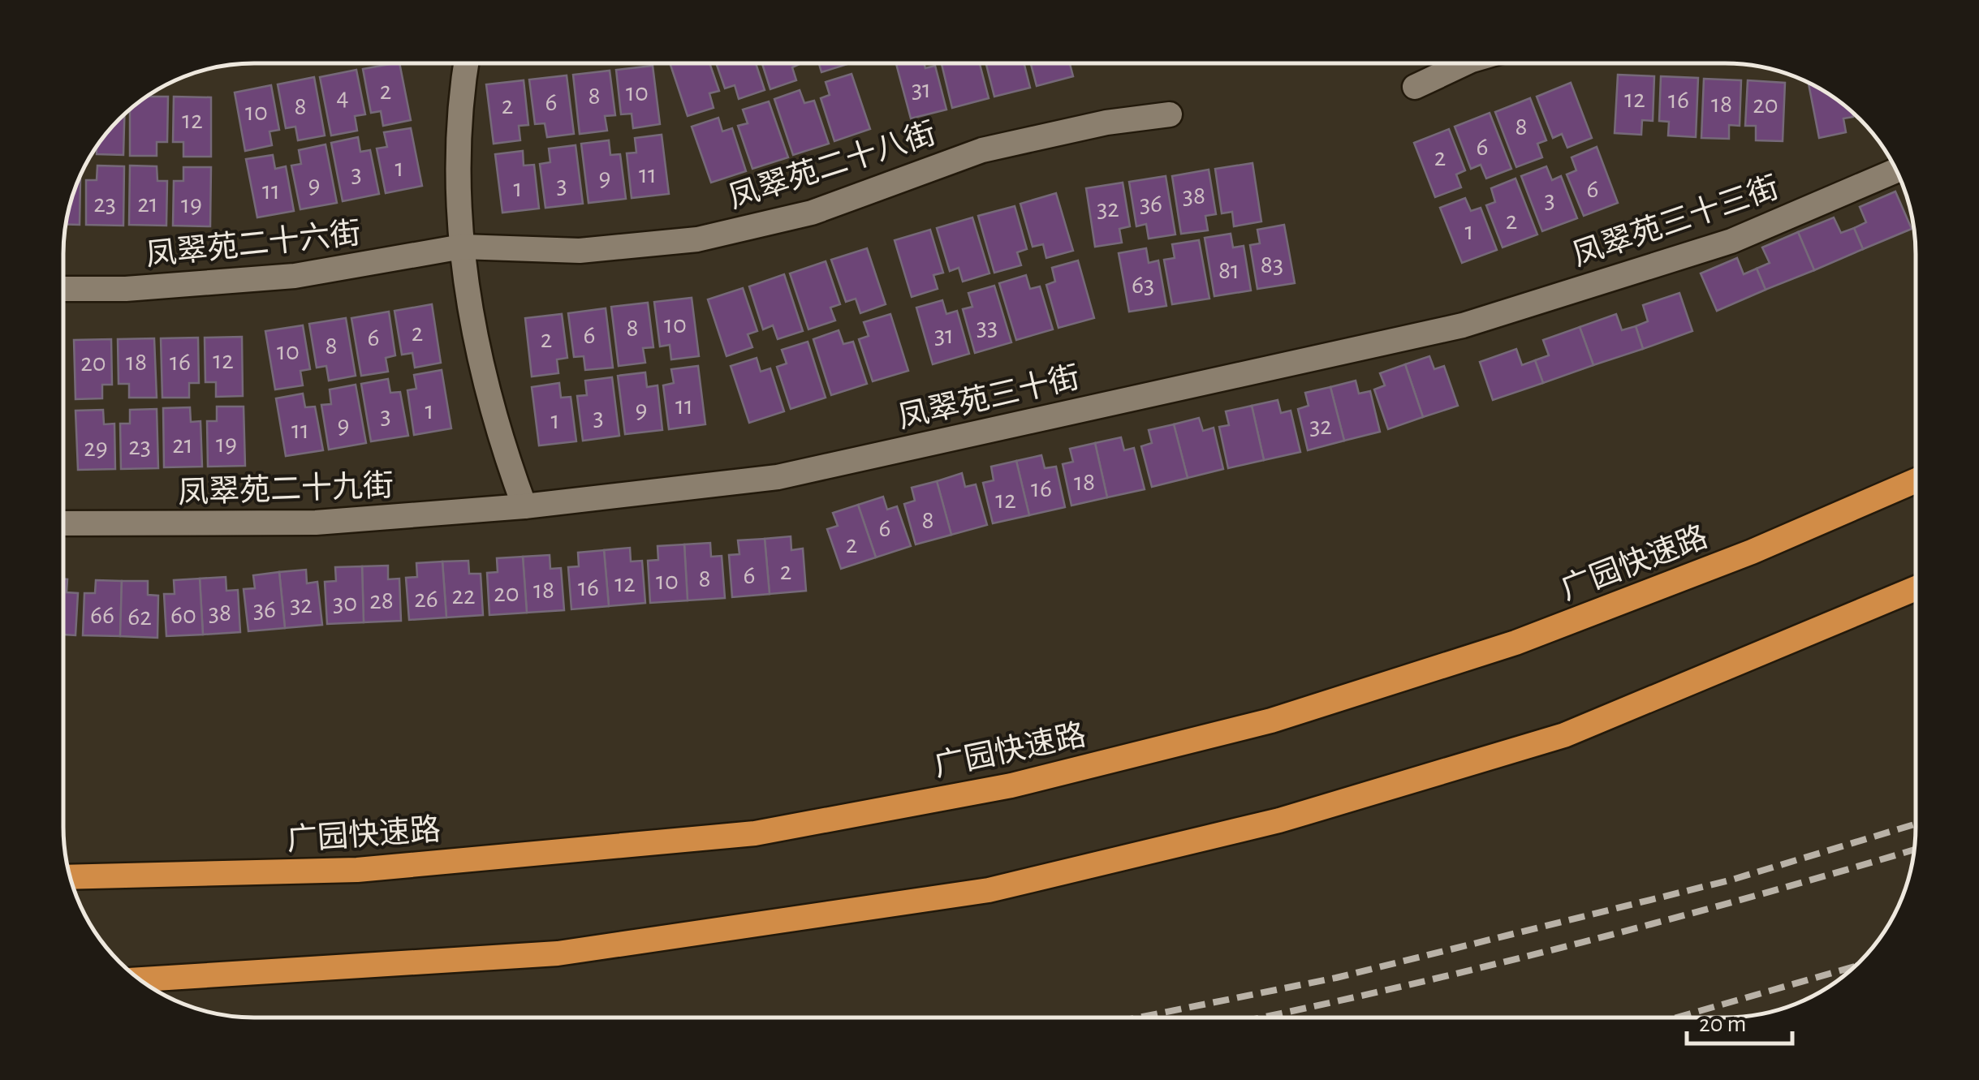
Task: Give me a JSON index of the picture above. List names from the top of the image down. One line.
{"streets":{"highway":["广园快速路"],"lane":["凤翠苑二十八街","凤翠苑三十三街","凤翠苑二十六街","凤翠苑三十街","凤翠苑二十九街"]},"crossings":[["凤翠苑二十八街","凤翠苑二十六街"],["凤翠苑三十三街","凤翠苑三十街"],["凤翠苑三十街","凤翠苑二十九街"]],"house_numbers":["31","2","10","8","4","12","16","6","18","20","2","8","10","12","8","6","2","1","3","11","9","9","3","1","6","11","38","3","23","21","36","19","32","2","1","83","81","63","10","33","8","2","6","31","6","2","8","10","12","18","16","20","11","9","1","3","3","1","9","32","11","19","21","23","29","18","16","12","8","6","2","2","6","8","10","12","16","18","20","22","26","28","30","32","36","38","66","60","62"],"scale_bar":"20 m"}
